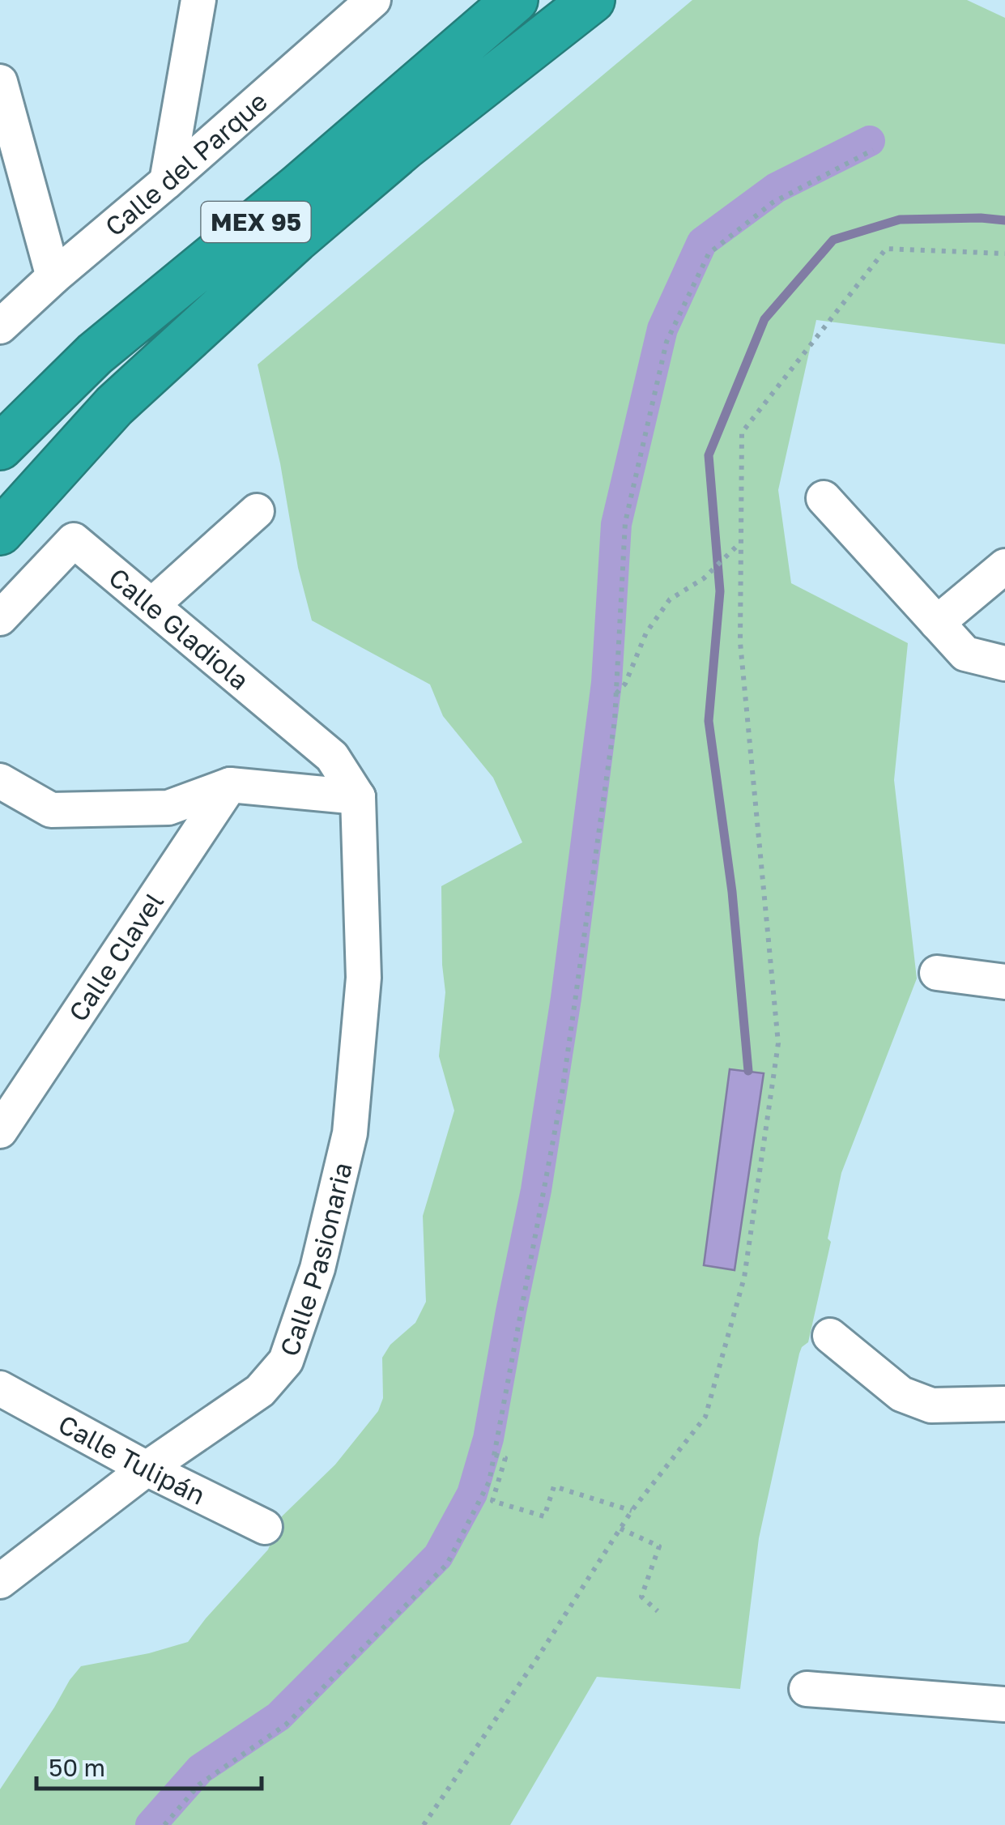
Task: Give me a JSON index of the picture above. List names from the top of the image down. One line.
{"streets":{"highway":["MEX 95"],"street":["Calle del Parque","Calle Gladiola","Calle Clavel","Calle Pasionaria","Calle Tulipán"]},"crossings":[["Calle Gladiola","Calle Pasionaria"],["Calle Pasionaria","Calle Tulipán"]],"scale_bar":"50 m"}
